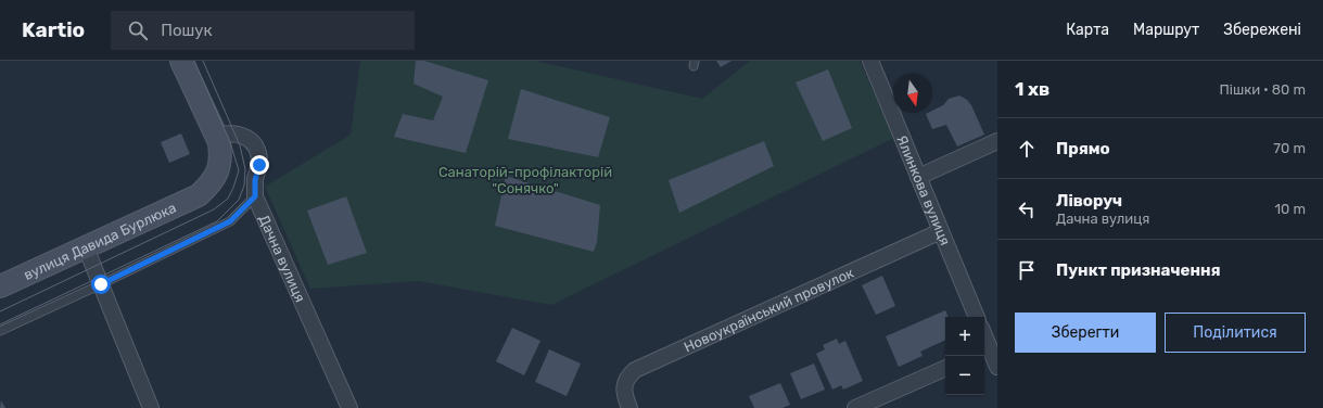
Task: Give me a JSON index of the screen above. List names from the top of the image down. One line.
{"streets":{"main road":["вулиця Давида Бурлюка"],"street":["Ялинкова вулиця","Дачна вулиця","Новоукраїнський провулок"]},"crossings":[["Ялинкова вулиця","Новоукраїнський провулок"],["вулиця Давида Бурлюка","Дачна вулиця"]],"parks":["Санаторій-профілакторій \"Сонячко\""],"north":"bottom","page":{"header":"Kartio","search":"Пошук","nav":["Карта","Маршрут","Збережені"],"heading":["1 хв","Пішки · 80 m"],"list":[["Прямо","70 m"],["Ліворуч","Дачна вулиця","10 m"],"Пункт призначення"],"buttons":["Зберегти","Поділитися"],"map_buttons":["+","−"]}}
